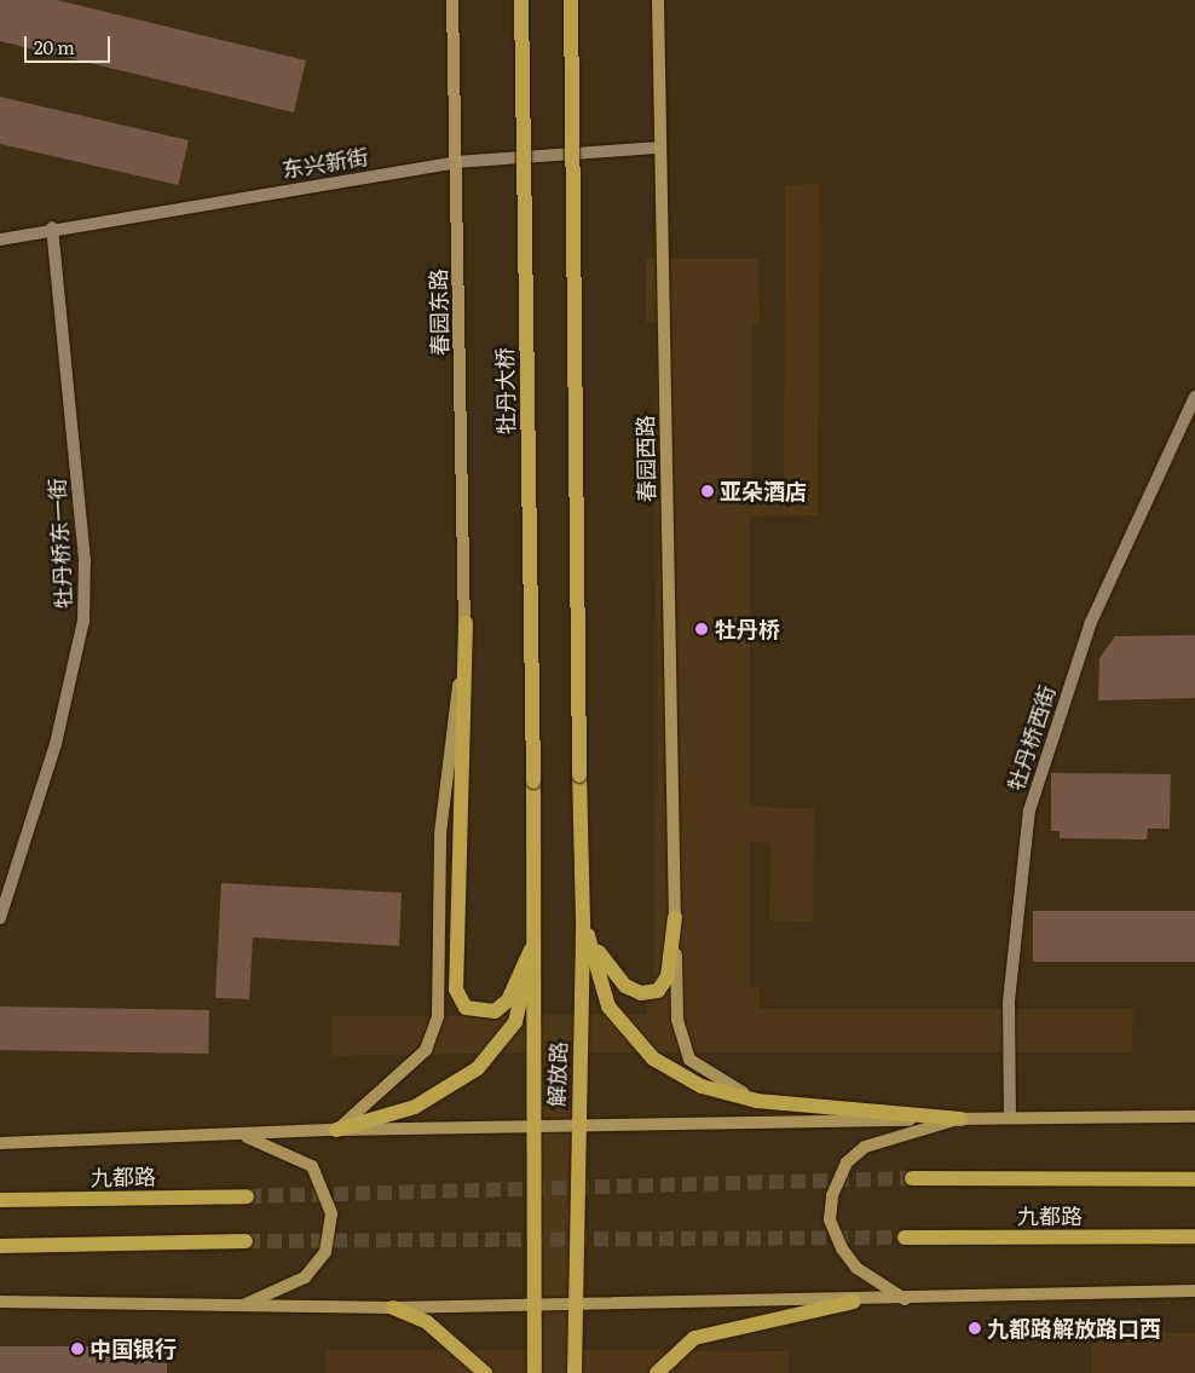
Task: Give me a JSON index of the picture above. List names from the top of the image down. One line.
{"streets":{"main road":["春园东路","牡丹大桥","春园西路","解放路","九都路"],"street":["东兴新街","牡丹桥东一街","牡丹桥西街"]},"crossings":[["东兴新街","春园东路"],["东兴新街","春园西路"],["东兴新街","牡丹桥东一街"],["牡丹大桥","解放路"]],"places":["亚朵酒店","牡丹桥","九都路解放路口西","中国银行"],"scale_bar":"20 m"}
